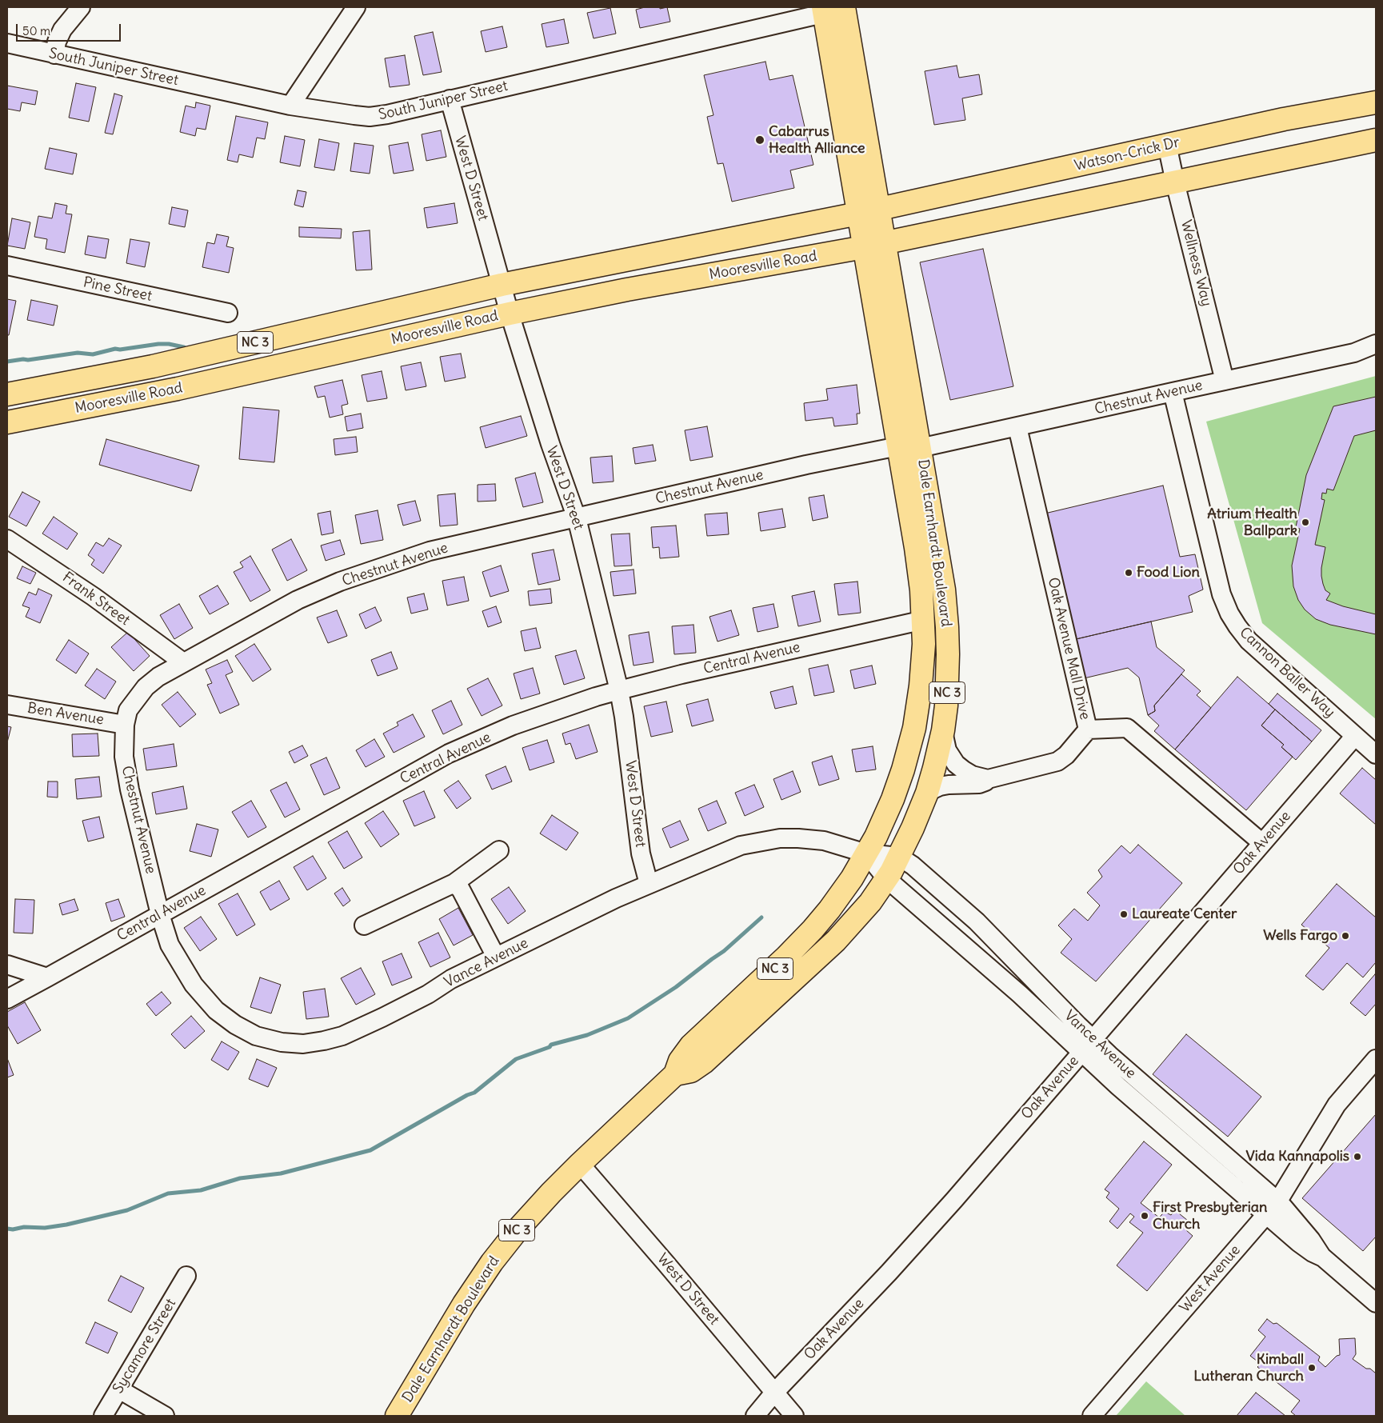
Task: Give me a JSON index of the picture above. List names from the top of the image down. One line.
{"streets":{"main road":["Watson-Crick Dr","Mooresville Road","NC 3","Dale Earnhardt Boulevard"],"street":["South Juniper Street","West D Street","Wellness Way","Pine Street","Chestnut Avenue","Frank Street","Oak Avenue Mall Drive","Central Avenue","Cannon Baller Way","Ben Avenue","Oak Avenue","Vance Avenue","West Avenue","Sycamore Street"]},"crossings":[["South Juniper Street","West D Street"],["South Juniper Street","Dale Earnhardt Boulevard"],["Watson-Crick Dr","Wellness Way"],["Watson-Crick Dr","Mooresville Road"],["Watson-Crick Dr","Dale Earnhardt Boulevard"],["West D Street","Mooresville Road"],["West D Street","Chestnut Avenue"],["West D Street","Dale Earnhardt Boulevard"],["West D Street","Central Avenue"],["West D Street","Oak Avenue"],["West D Street","Vance Avenue"],["Wellness Way","Chestnut Avenue"],["Mooresville Road","Dale Earnhardt Boulevard"],["Chestnut Avenue","Dale Earnhardt Boulevard"],["Chestnut Avenue","Frank Street"],["Chestnut Avenue","Oak Avenue Mall Drive"],["Chestnut Avenue","Central Avenue"],["Chestnut Avenue","Cannon Baller Way"],["Chestnut Avenue","Ben Avenue"],["Chestnut Avenue","Vance Avenue"],["Dale Earnhardt Boulevard","Central Avenue"],["Dale Earnhardt Boulevard","Vance Avenue"],["Oak Avenue Mall Drive","Oak Avenue"],["Central Avenue","Vance Avenue"],["Cannon Baller Way","Oak Avenue"],["Oak Avenue","Vance Avenue"],["Vance Avenue","West Avenue"]],"places":["Cabarrus Health Alliance","Atrium Health Ballpark","Food Lion","Laureate Center","Wells Fargo","Vida Kannapolis","First Presbyterian Church","Kimball Lutheran Church"],"scale_bar":"50 m"}
